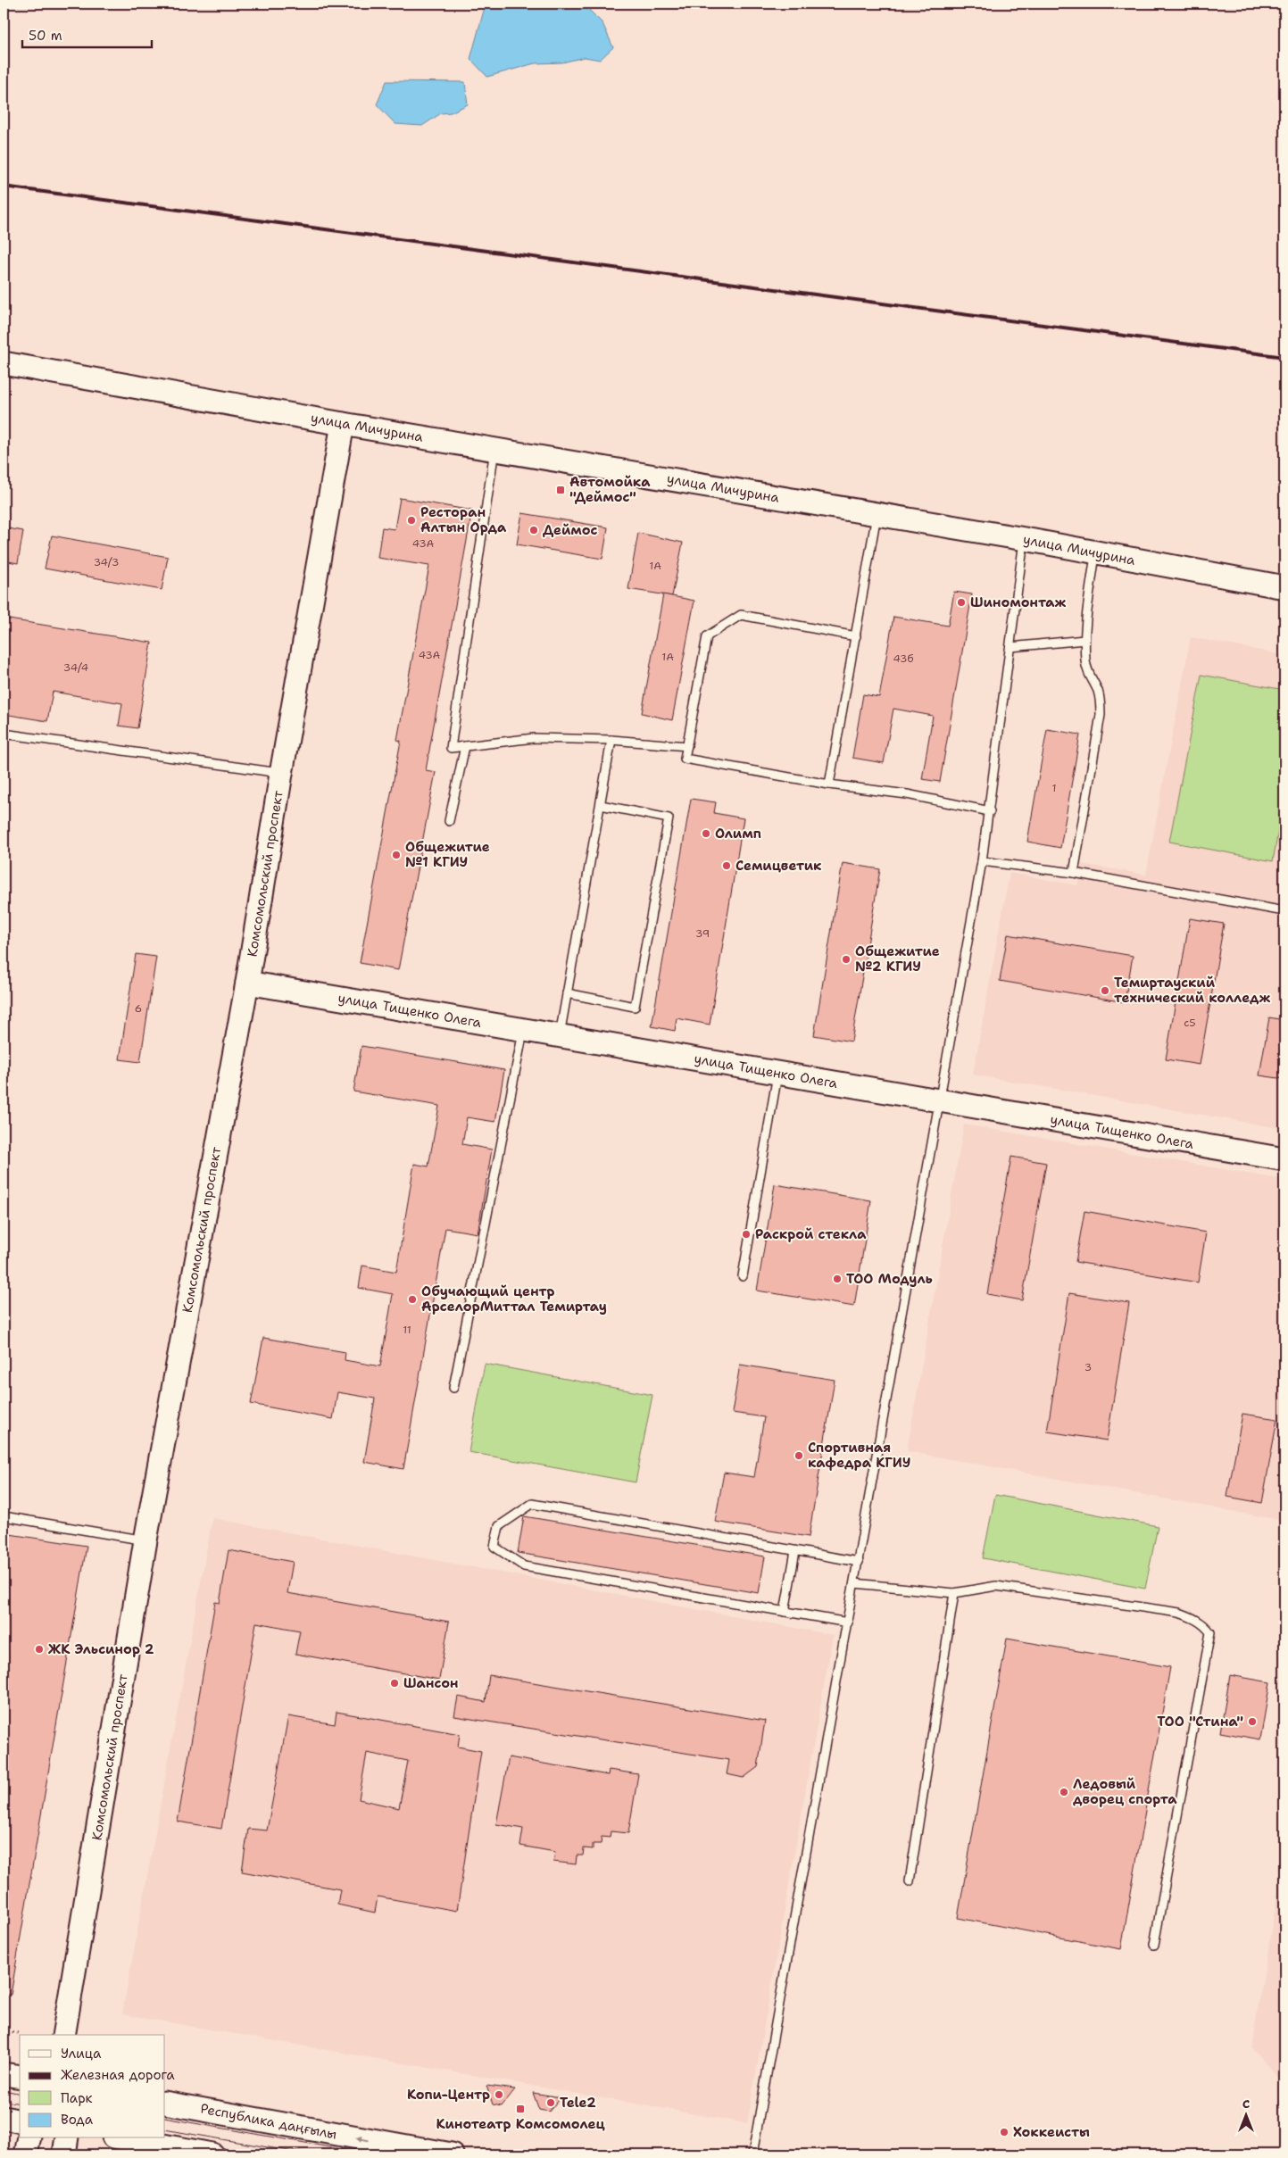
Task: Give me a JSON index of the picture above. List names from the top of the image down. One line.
{"streets":{"street":["улица Мичурина","Комсомольский проспект","улица Тищенко Олега","Республика даңғылы"]},"crossings":[["улица Мичурина","Комсомольский проспект"],["Комсомольский проспект","улица Тищенко Олега"]],"one_way":["Республика даңғылы"],"places":{"transit":["Автомойка \"Деймос\"","Кинотеатр Комсомолец"],"other":["Ресторан Алтын Орда","Деймос","Шиномонтаж","Олимп","Общежитие №1 КГИУ","Семицветик","Общежитие №2 КГИУ","Темиртауский технический колледж","Раскрой стекла","ТОО Модуль","Обучающий центр АрселорМиттал Темиртау","Спортивная кафедра КГИУ","ЖК Эльсинор 2","Шансон","ТОО \"Стина\"","Ледовый дворец спорта","Копи-Центр","Tele2","Хоккеисты"]},"house_numbers":["43А","34/3","1А","43А","1А","43б","34/4","1","39","6","с5","11","3"],"legend":["Улица","Железная дорога","Парк","Вода"],"scale_bar":"50 m","north":"top"}
